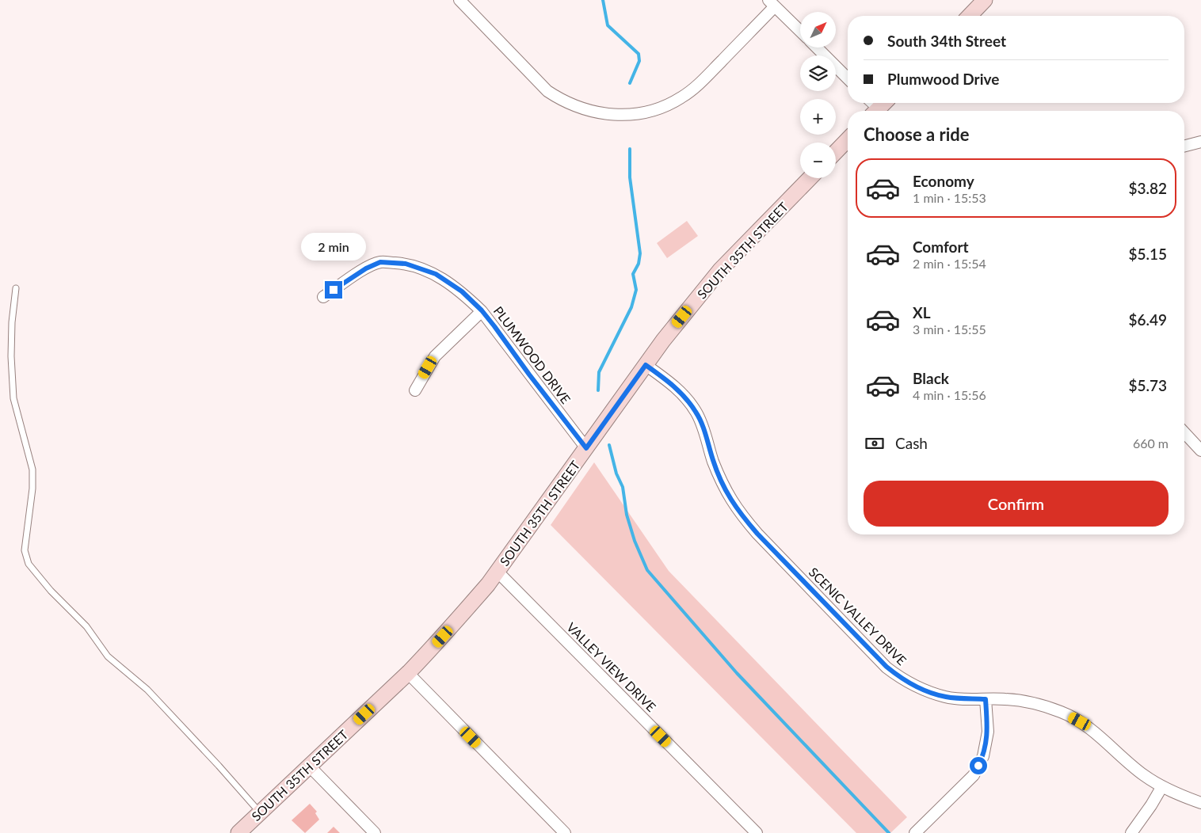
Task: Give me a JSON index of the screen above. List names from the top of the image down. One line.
{"streets":{"street":["SOUTH 35TH STREET","PLUMWOOD DRIVE","SCENIC VALLEY DRIVE","VALLEY VIEW DRIVE"]},"crossings":[["SOUTH 35TH STREET","PLUMWOOD DRIVE"],["SOUTH 35TH STREET","SCENIC VALLEY DRIVE"],["SOUTH 35TH STREET","VALLEY VIEW DRIVE"]],"north":"top right","page":{"map_buttons":["+","−"],"banner":["South 34th Street","Plumwood Drive"],"heading":"Choose a ride","list":[{"name":"Economy","note":"1 min · 15:53","value":"$3.82"},{"name":"Comfort","note":"2 min · 15:54","value":"$5.15"},{"name":"XL","note":"3 min · 15:55","value":"$6.49"},{"name":"Black","note":"4 min · 15:56","value":"$5.73"}],"bubble":"2 min","pay":["Cash","660 m"],"buttons":"Confirm"}}
